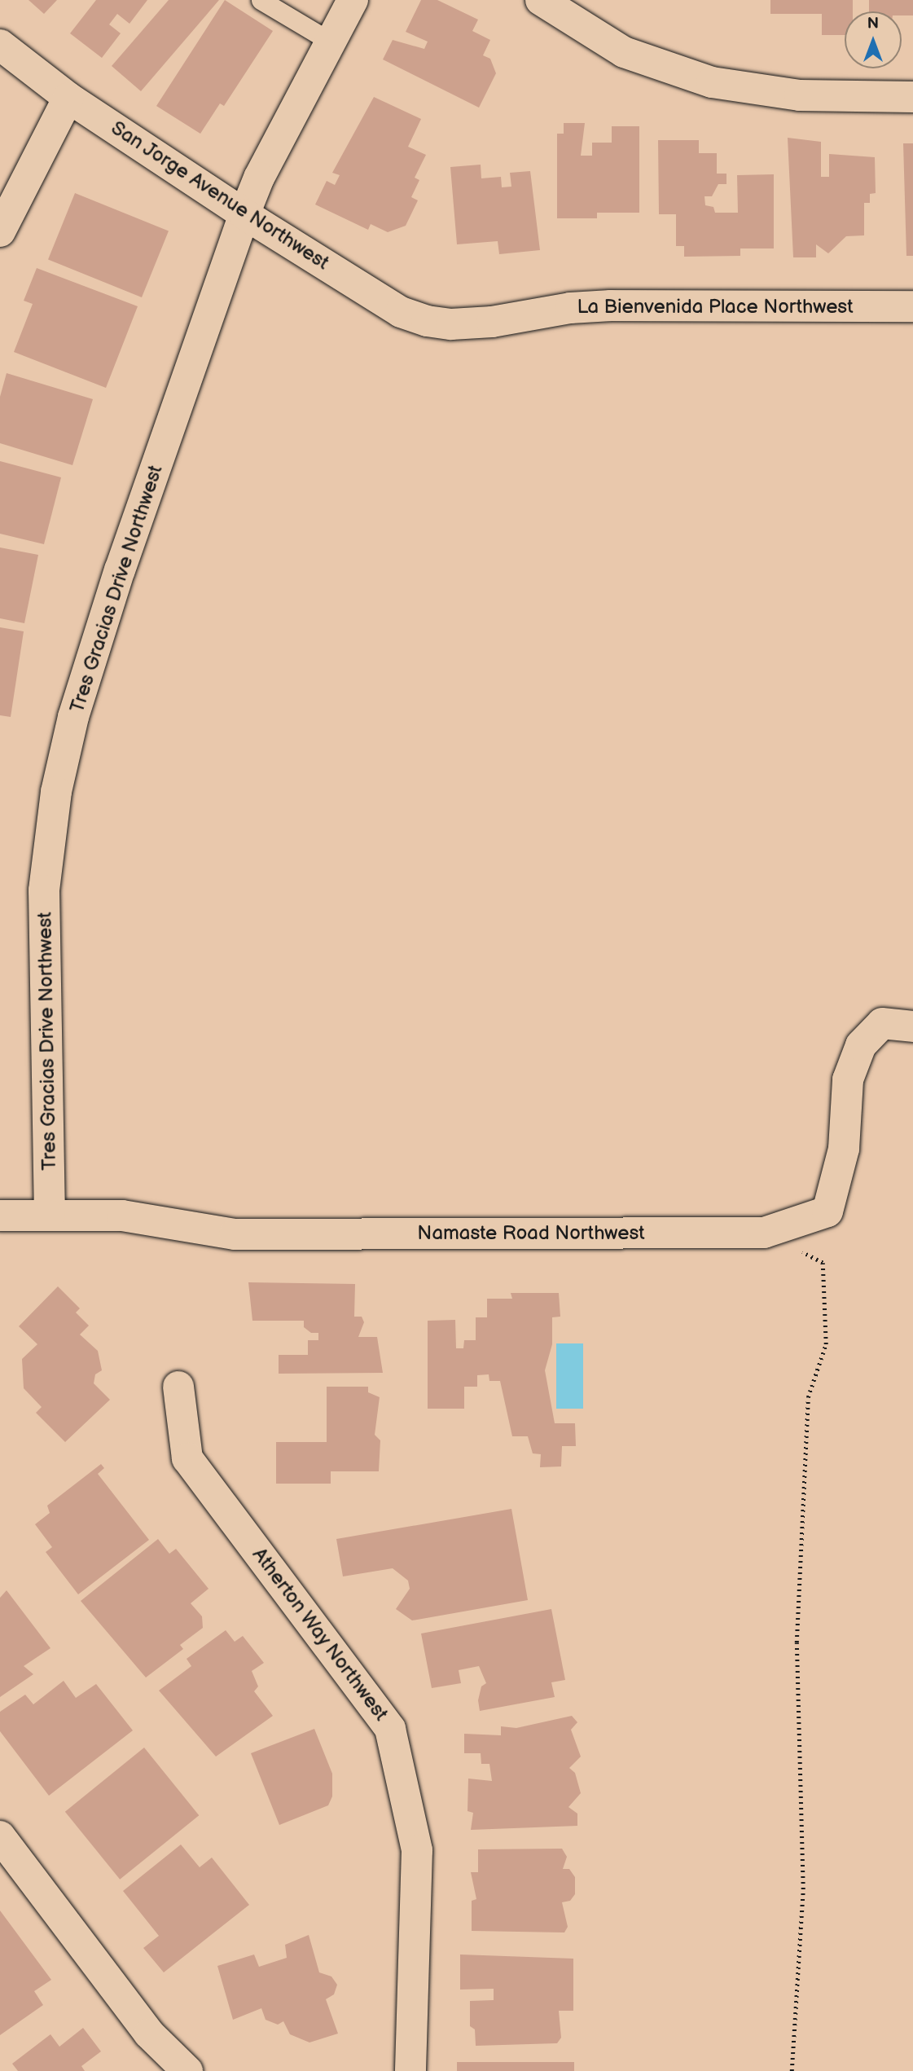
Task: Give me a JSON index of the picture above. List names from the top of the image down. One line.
{"streets":{"street":["San Jorge Avenue Northwest","La Bienvenida Place Northwest","Tres Gracias Drive Northwest","Namaste Road Northwest","Atherton Way Northwest"]},"crossings":[["San Jorge Avenue Northwest","La Bienvenida Place Northwest"],["San Jorge Avenue Northwest","Tres Gracias Drive Northwest"],["Tres Gracias Drive Northwest","Namaste Road Northwest"]],"north":"top"}
